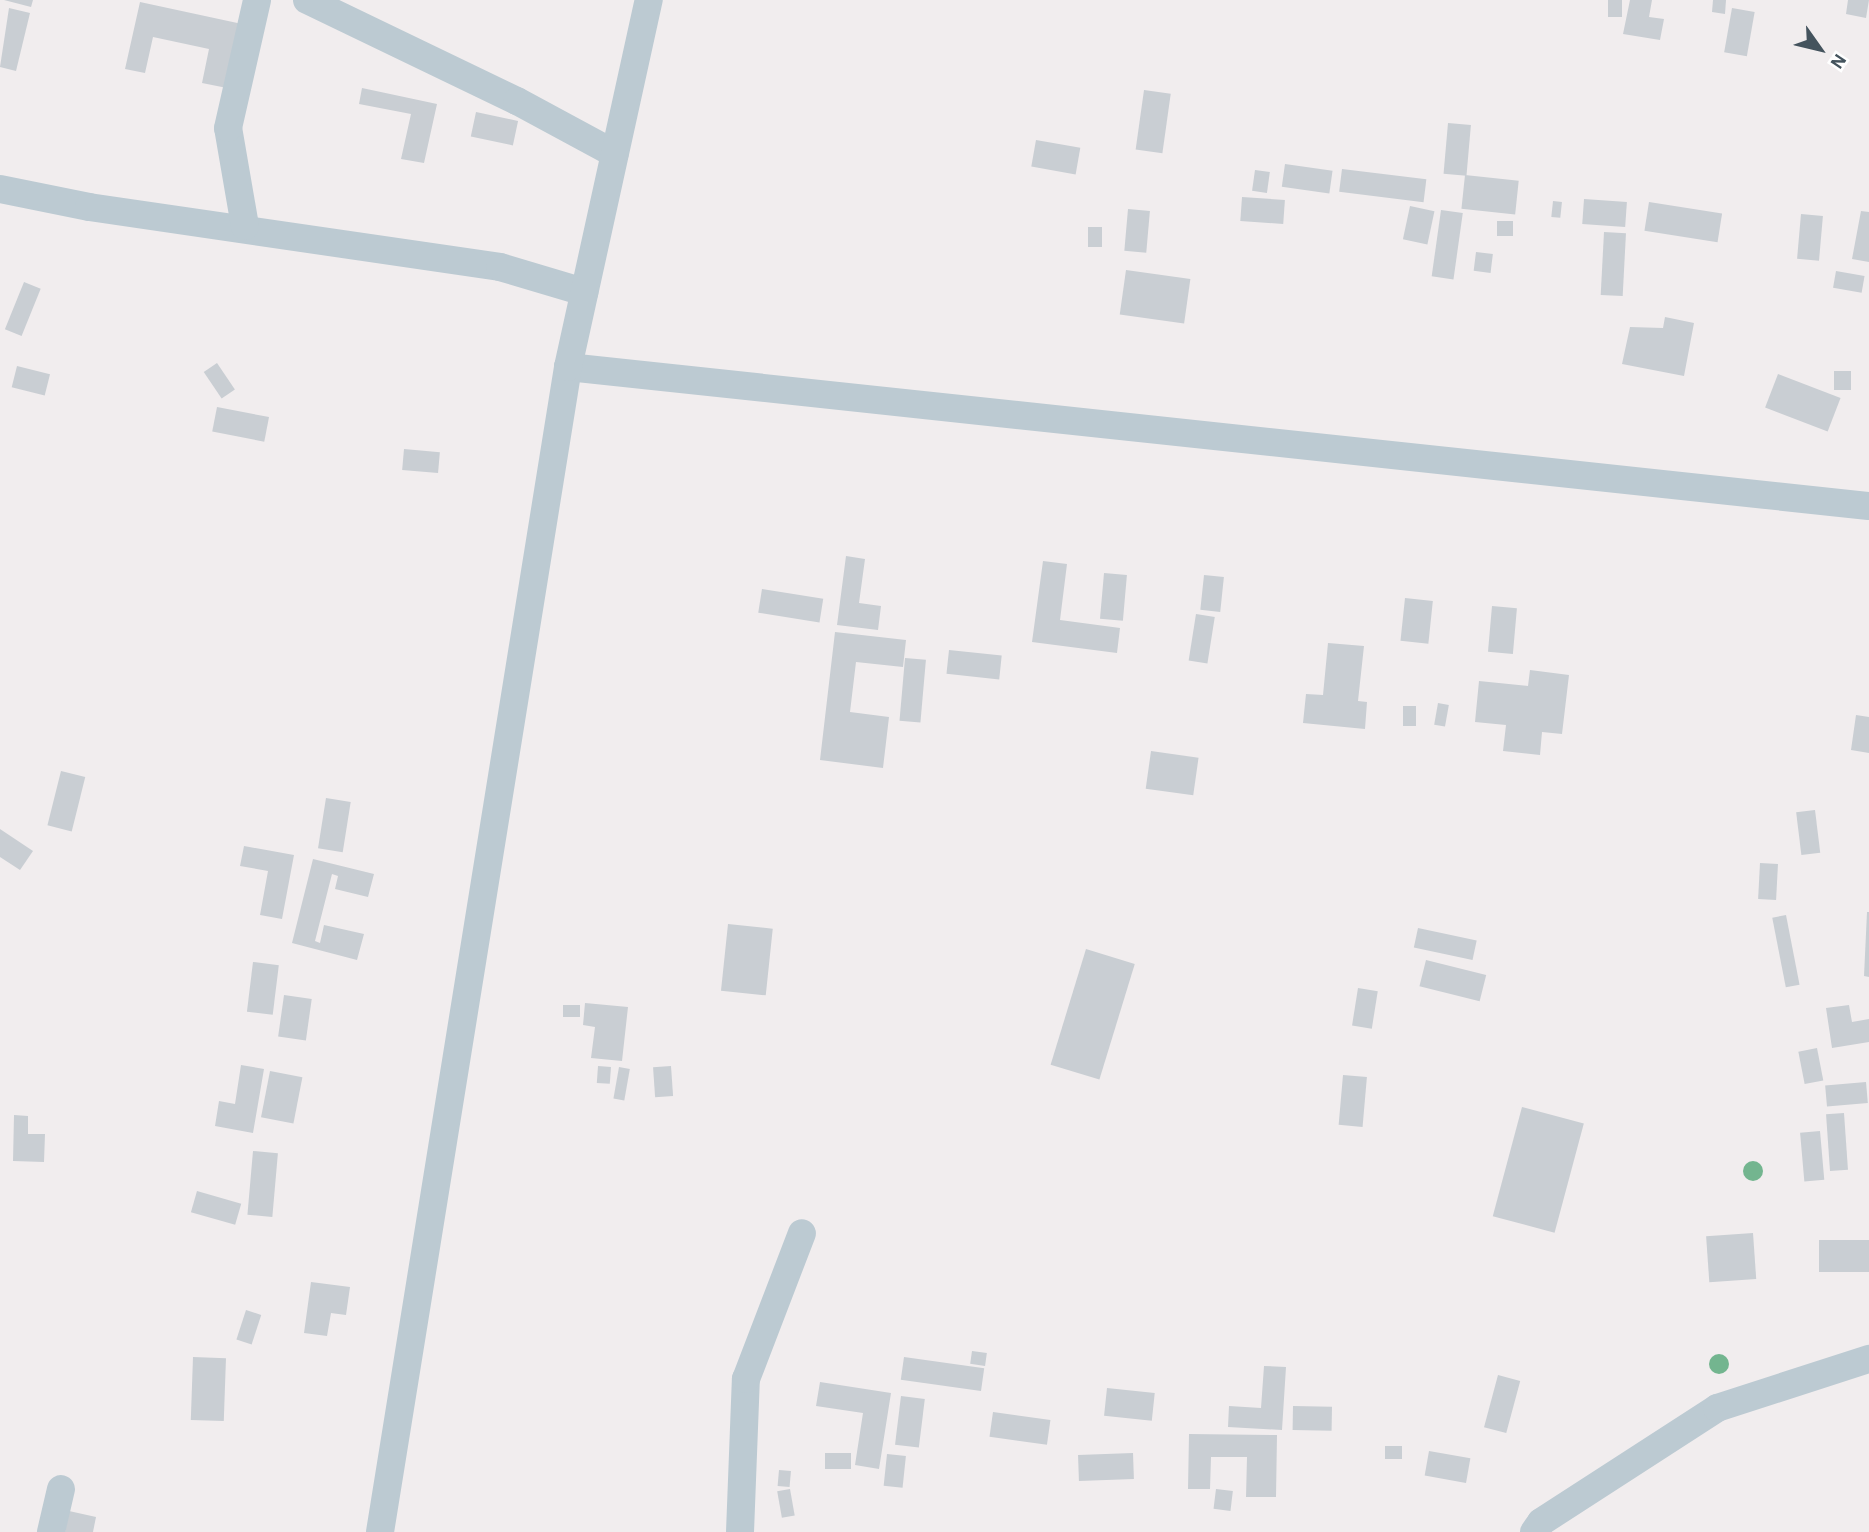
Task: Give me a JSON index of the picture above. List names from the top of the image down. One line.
{"north":"bottom right"}
